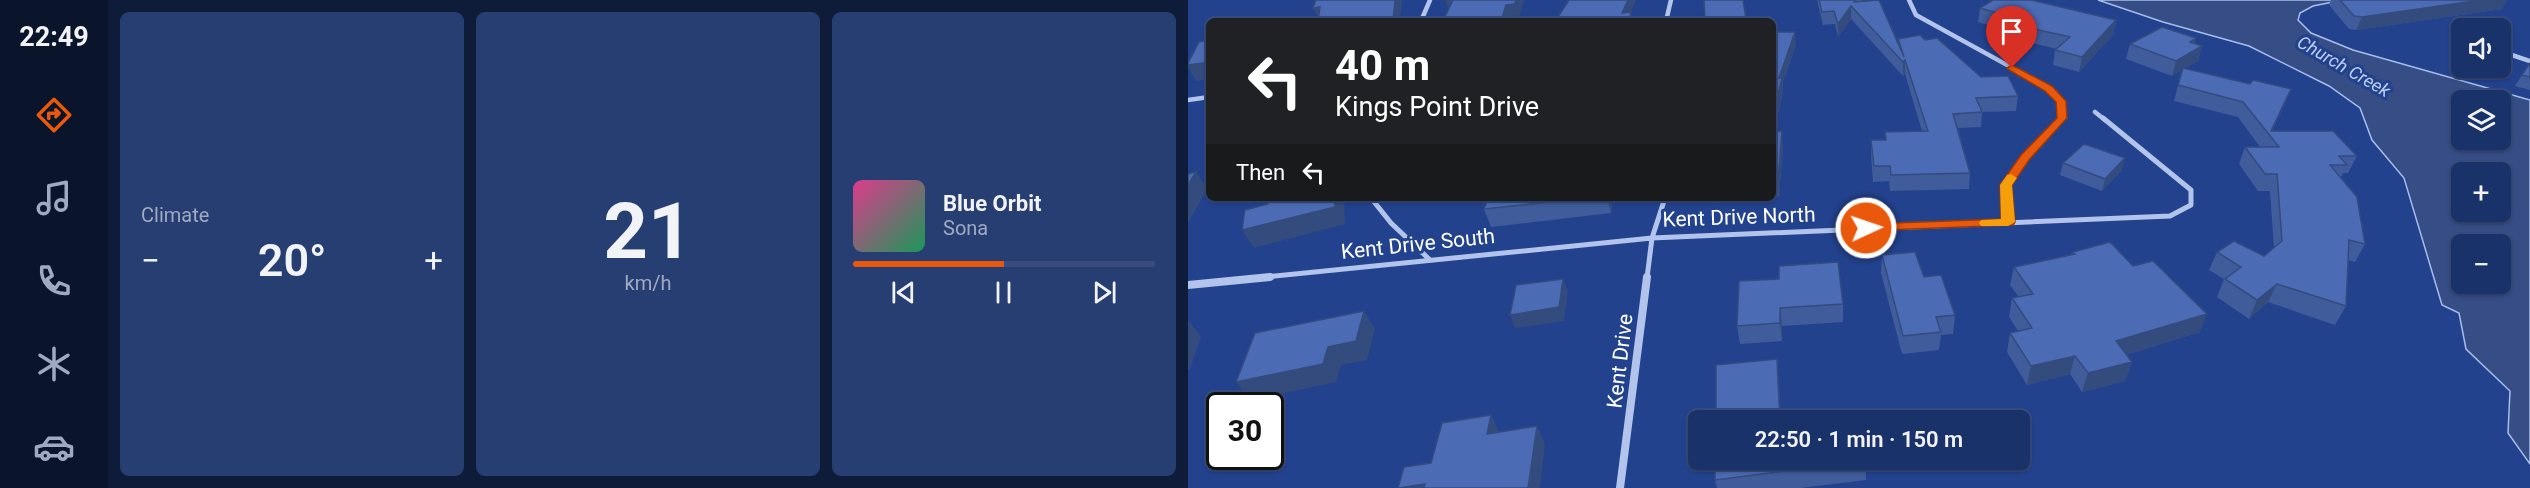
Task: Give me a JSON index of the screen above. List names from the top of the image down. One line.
{"streets":{"street":["Kent Drive North","Kent Drive South","Kent Drive"]},"crossings":[["Kent Drive North","Kent Drive South"],["Kent Drive North","Kent Drive"],["Kent Drive South","Kent Drive"]],"water":["Church Creek"],"page":{"tabs":"22:49","tile":["Climate",["21","km/h"]],"map_buttons":["+","−"],"turn":["40 m","Kings Point Drive"],"then":"Then","song":["Blue Orbit","Sona"],"heat":["−","20°","+"],"limit":"30","trip":"22:50 · 1 min · 150 m"}}
